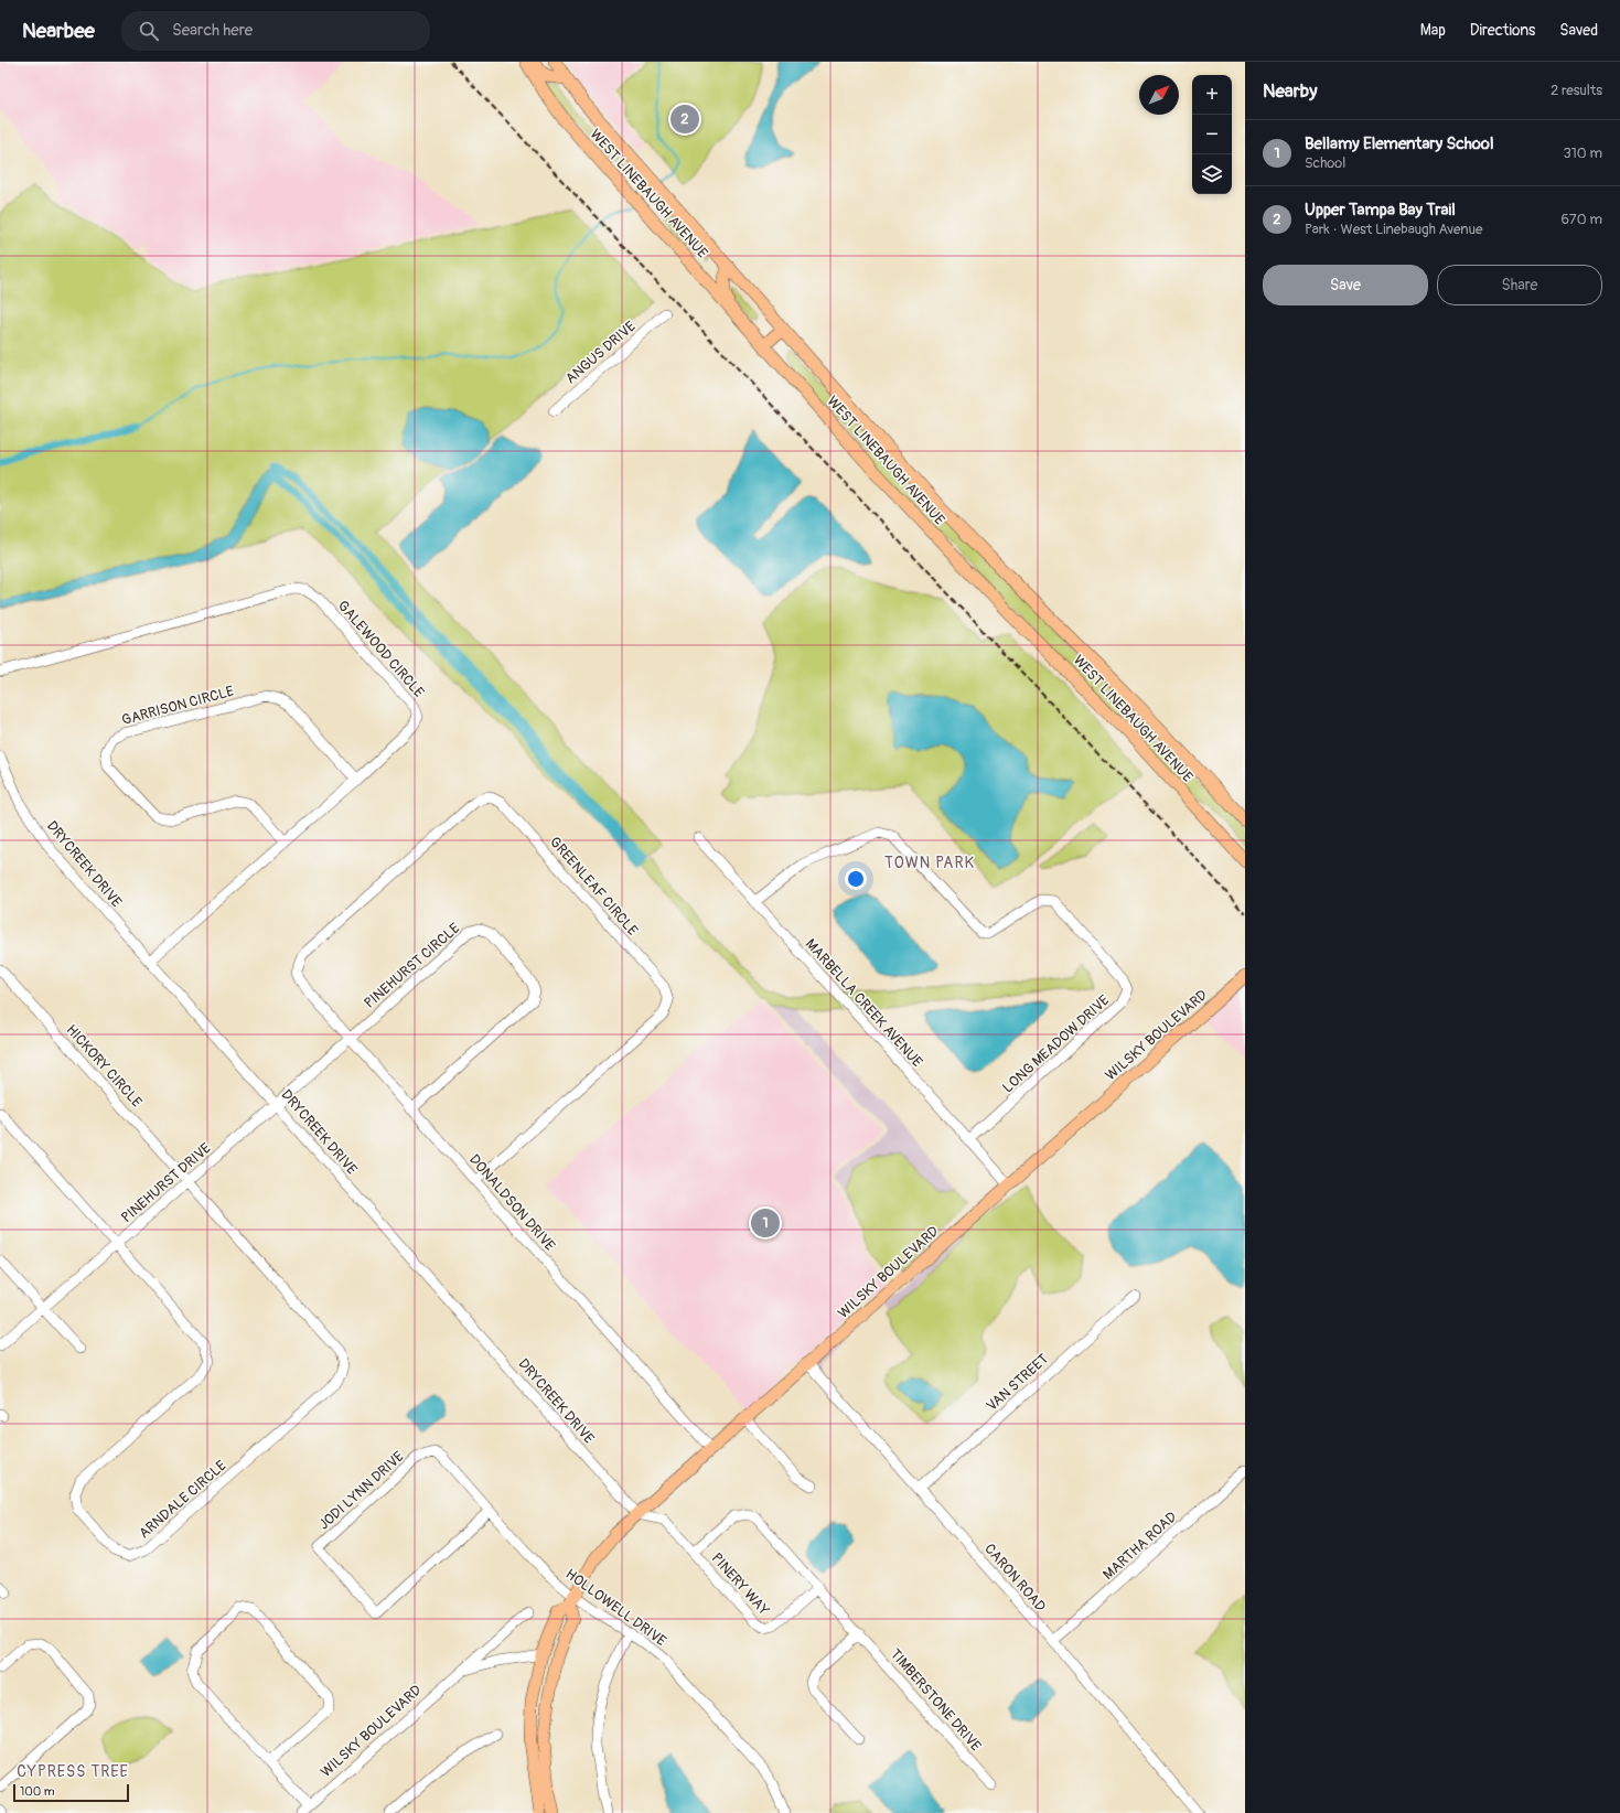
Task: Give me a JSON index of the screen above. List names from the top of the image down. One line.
{"streets":{"main road":["WEST LINEBAUGH AVENUE","WILSKY BOULEVARD"],"street":["ANGUS DRIVE","GALEWOOD CIRCLE","GARRISON CIRCLE","DRYCREEK DRIVE","GREENLEAF CIRCLE","PINEHURST CIRCLE","MARBELLA CREEK AVENUE","LONG MEADOW DRIVE","HICKORY CIRCLE","PINEHURST DRIVE","DONALDSON DRIVE","VAN STREET","JODI LYNN DRIVE","ARNDALE CIRCLE","MARTHA ROAD","CARON ROAD","PINERY WAY","HOLLOWELL DRIVE","TIMBERSTONE DRIVE"]},"crossings":[["GALEWOOD CIRCLE","GARRISON CIRCLE"],["GALEWOOD CIRCLE","DRYCREEK DRIVE"],["DRYCREEK DRIVE","WILSKY BOULEVARD"],["DRYCREEK DRIVE","PINEHURST DRIVE"],["DRYCREEK DRIVE","PINERY WAY"],["GREENLEAF CIRCLE","DONALDSON DRIVE"],["PINEHURST CIRCLE","PINEHURST DRIVE"],["PINEHURST CIRCLE","DONALDSON DRIVE"],["MARBELLA CREEK AVENUE","WILSKY BOULEVARD"],["MARBELLA CREEK AVENUE","LONG MEADOW DRIVE"],["WILSKY BOULEVARD","DONALDSON DRIVE"],["WILSKY BOULEVARD","CARON ROAD"],["WILSKY BOULEVARD","PINERY WAY"],["WILSKY BOULEVARD","HOLLOWELL DRIVE"],["HICKORY CIRCLE","PINEHURST DRIVE"],["HICKORY CIRCLE","ARNDALE CIRCLE"],["PINEHURST DRIVE","DONALDSON DRIVE"],["PINEHURST DRIVE","ARNDALE CIRCLE"],["VAN STREET","CARON ROAD"],["JODI LYNN DRIVE","HOLLOWELL DRIVE"],["MARTHA ROAD","CARON ROAD"]],"districts":["TOWN PARK","CYPRESS TREE"],"scale_bar":"100 m","north":"top right","page":{"header":"Nearbee","search":"Search here","nav":["Map","Directions","Saved"],"heading":["Nearby","2 results"],"map_buttons":["+","−"],"pins":["2","1"],"list":[{"mark":"1","name":"Bellamy Elementary School","note":"School","value":"310 m"},{"mark":"2","name":"Upper Tampa Bay Trail","note":"Park · West Linebaugh Avenue","value":"670 m"}],"buttons":["Save","Share"],"scale":"100 m"}}
